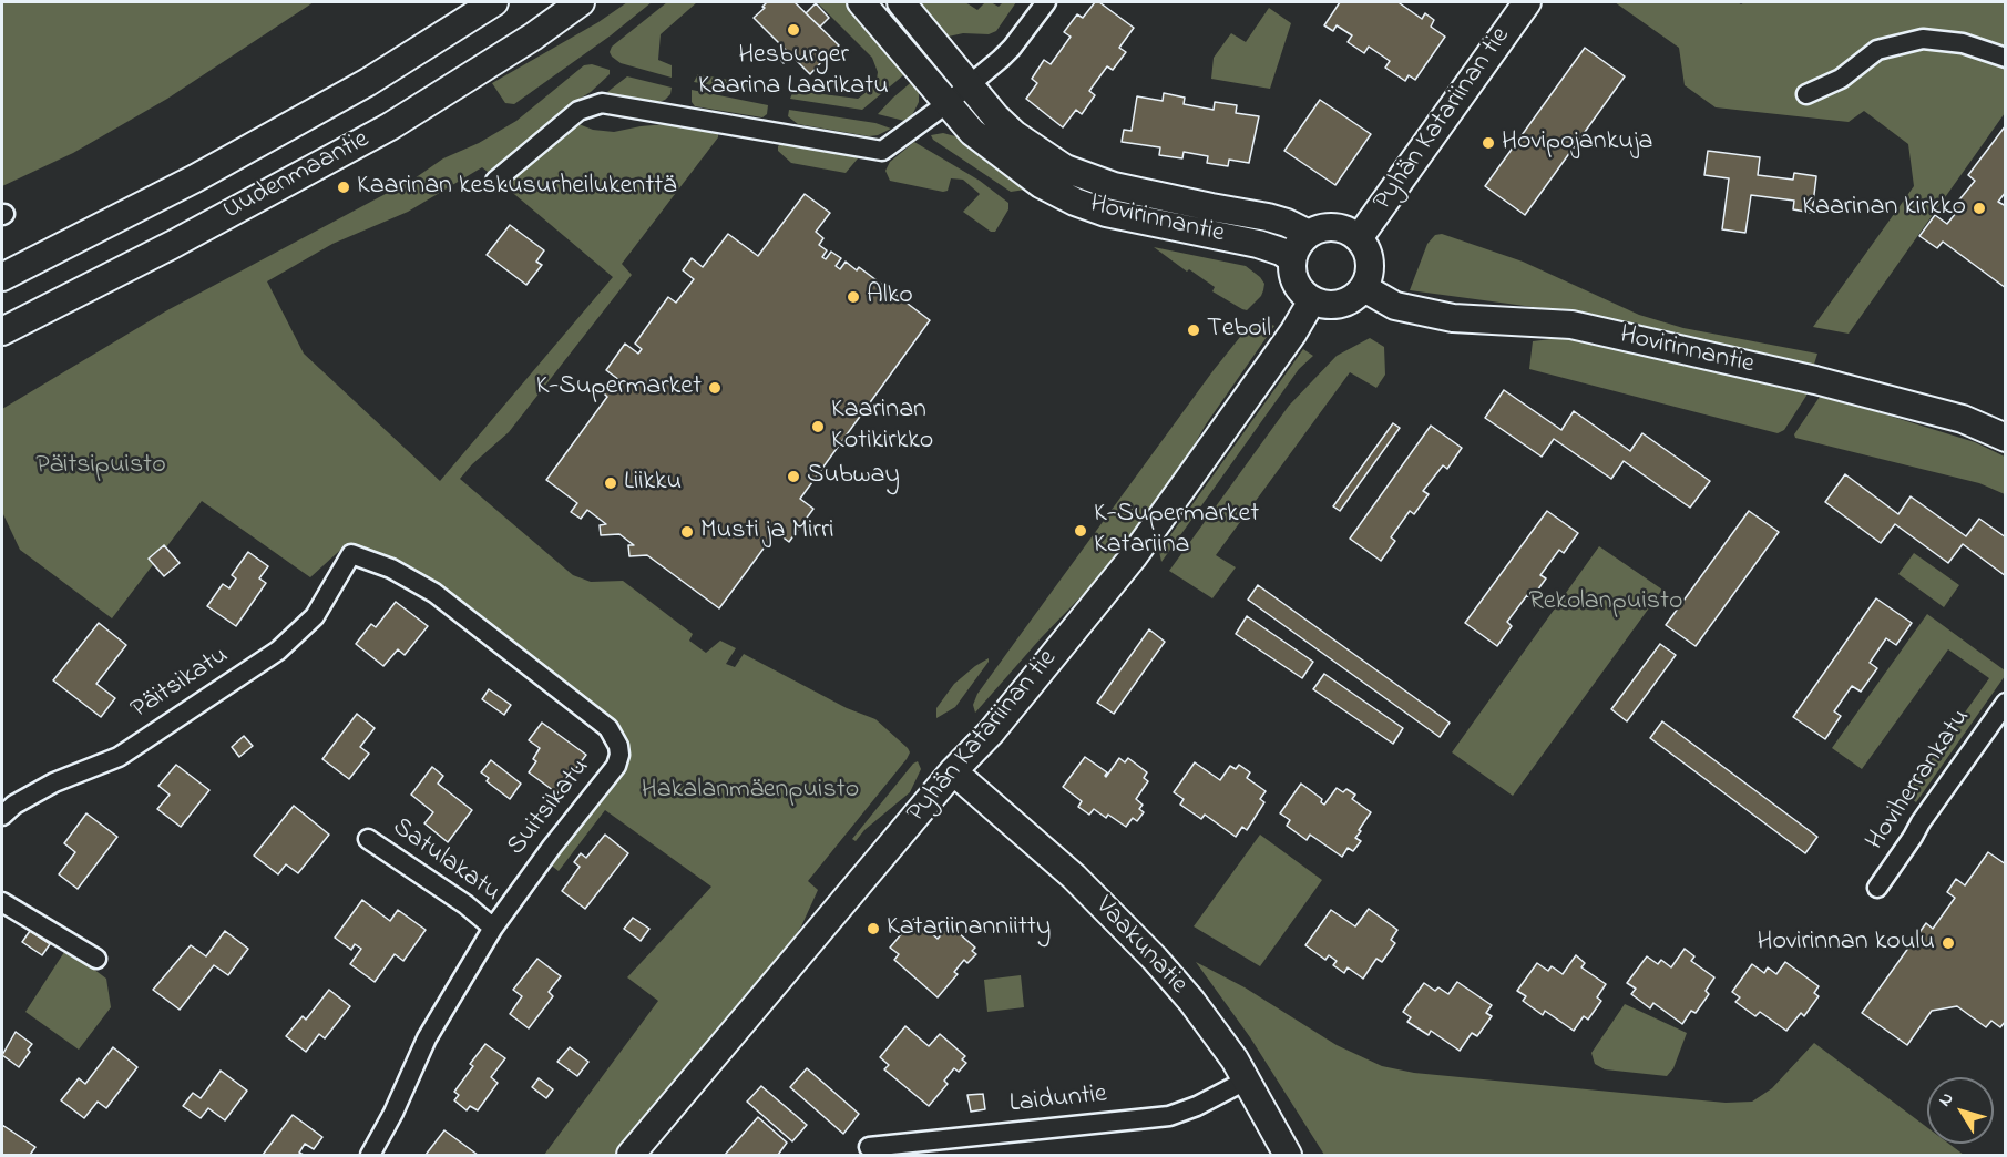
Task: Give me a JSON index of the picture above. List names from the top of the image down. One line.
{"streets":{"street":["Pyhän Katariinan tie","Uudenmaantie","Hovirinnantie","Päitsikatu","Hoviherrankatu","Suitsikatu","Satulakatu","Vaakunatie","Laiduntie"]},"crossings":[["Pyhän Katariinan tie","Hovirinnantie"],["Pyhän Katariinan tie","Vaakunatie"],["Päitsikatu","Suitsikatu"],["Suitsikatu","Satulakatu"],["Vaakunatie","Laiduntie"]],"parks":["Päitsipuisto","Rekolanpuisto","Hakalanmäenpuisto"],"places":["Hesburger Kaarina Laarikatu","Hovipojankuja","Kaarinan keskusurheilukenttä","Kaarinan kirkko","Alko","Teboil","K-Supermarket","Kaarinan Kotikirkko","Subway","Liikku","K-Supermarket Katariina","Musti ja Mirri","Katariinanniitty","Hovirinnan koulu"],"north":"top left"}
